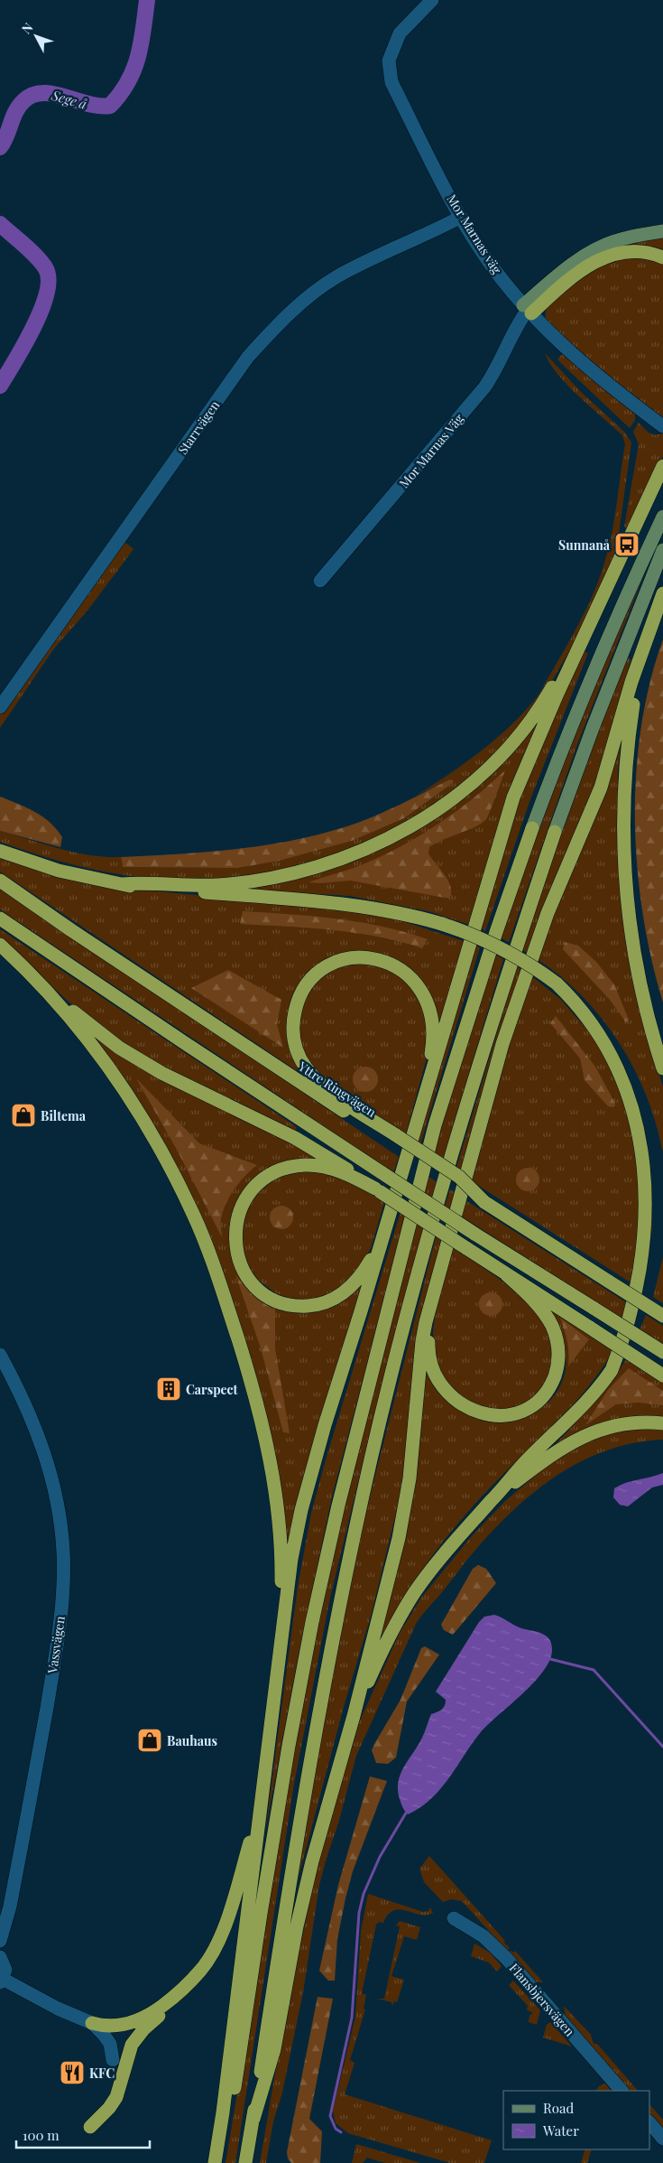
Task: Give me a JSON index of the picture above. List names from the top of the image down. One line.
{"streets":{"highway":["Yttre Ringvägen"],"street":["Mor Marnas väg","Starrvägen","Mor Marnas Väg","Vassvägen","Flansbjersvägen"]},"crossings":[["Mor Marnas väg","Starrvägen"],["Mor Marnas väg","Mor Marnas Väg"]],"water":["Sege å"],"places":{"bus stop":["Sunnanå"],"shop":["Biltema","Bauhaus"],"building":["Carspect"],"restaurant":["KFC"]},"legend":["Road","Water"],"scale_bar":"100 m","north":"top left"}
